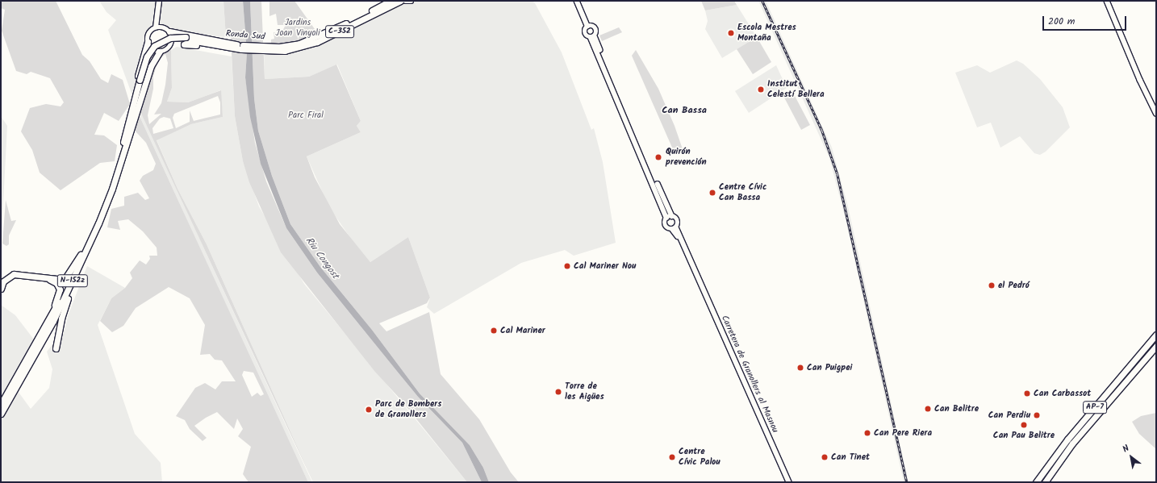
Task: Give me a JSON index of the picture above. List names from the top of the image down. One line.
{"streets":{"highway":["C-352","Ronda Sud","N-152z","AP-7"],"main road":["Carretera de Granollers al Masnou"]},"crossings":[["C-352","Ronda Sud"],["C-352","N-152z"]],"districts":["Can Bassa"],"water":["Riu Congost"],"parks":["Jardins Joan Vinyoli","Parc Firal"],"places":["Escola Mestres Montaña","Institut Celestí Bellera","Quirón prevención","Centre Cívic Can Bassa","Cal Mariner Nou","el Pedró","Cal Mariner","Can Puigpei","Torre de les Aigües","Can Carbassot","Can Belitre","Parc de Bombers de Granollers","Can Perdiu","Can Pau Belitre","Can Pere Riera","Centre Cívic Palou","Can Tinet"],"scale_bar":"200 m","north":"top left"}
